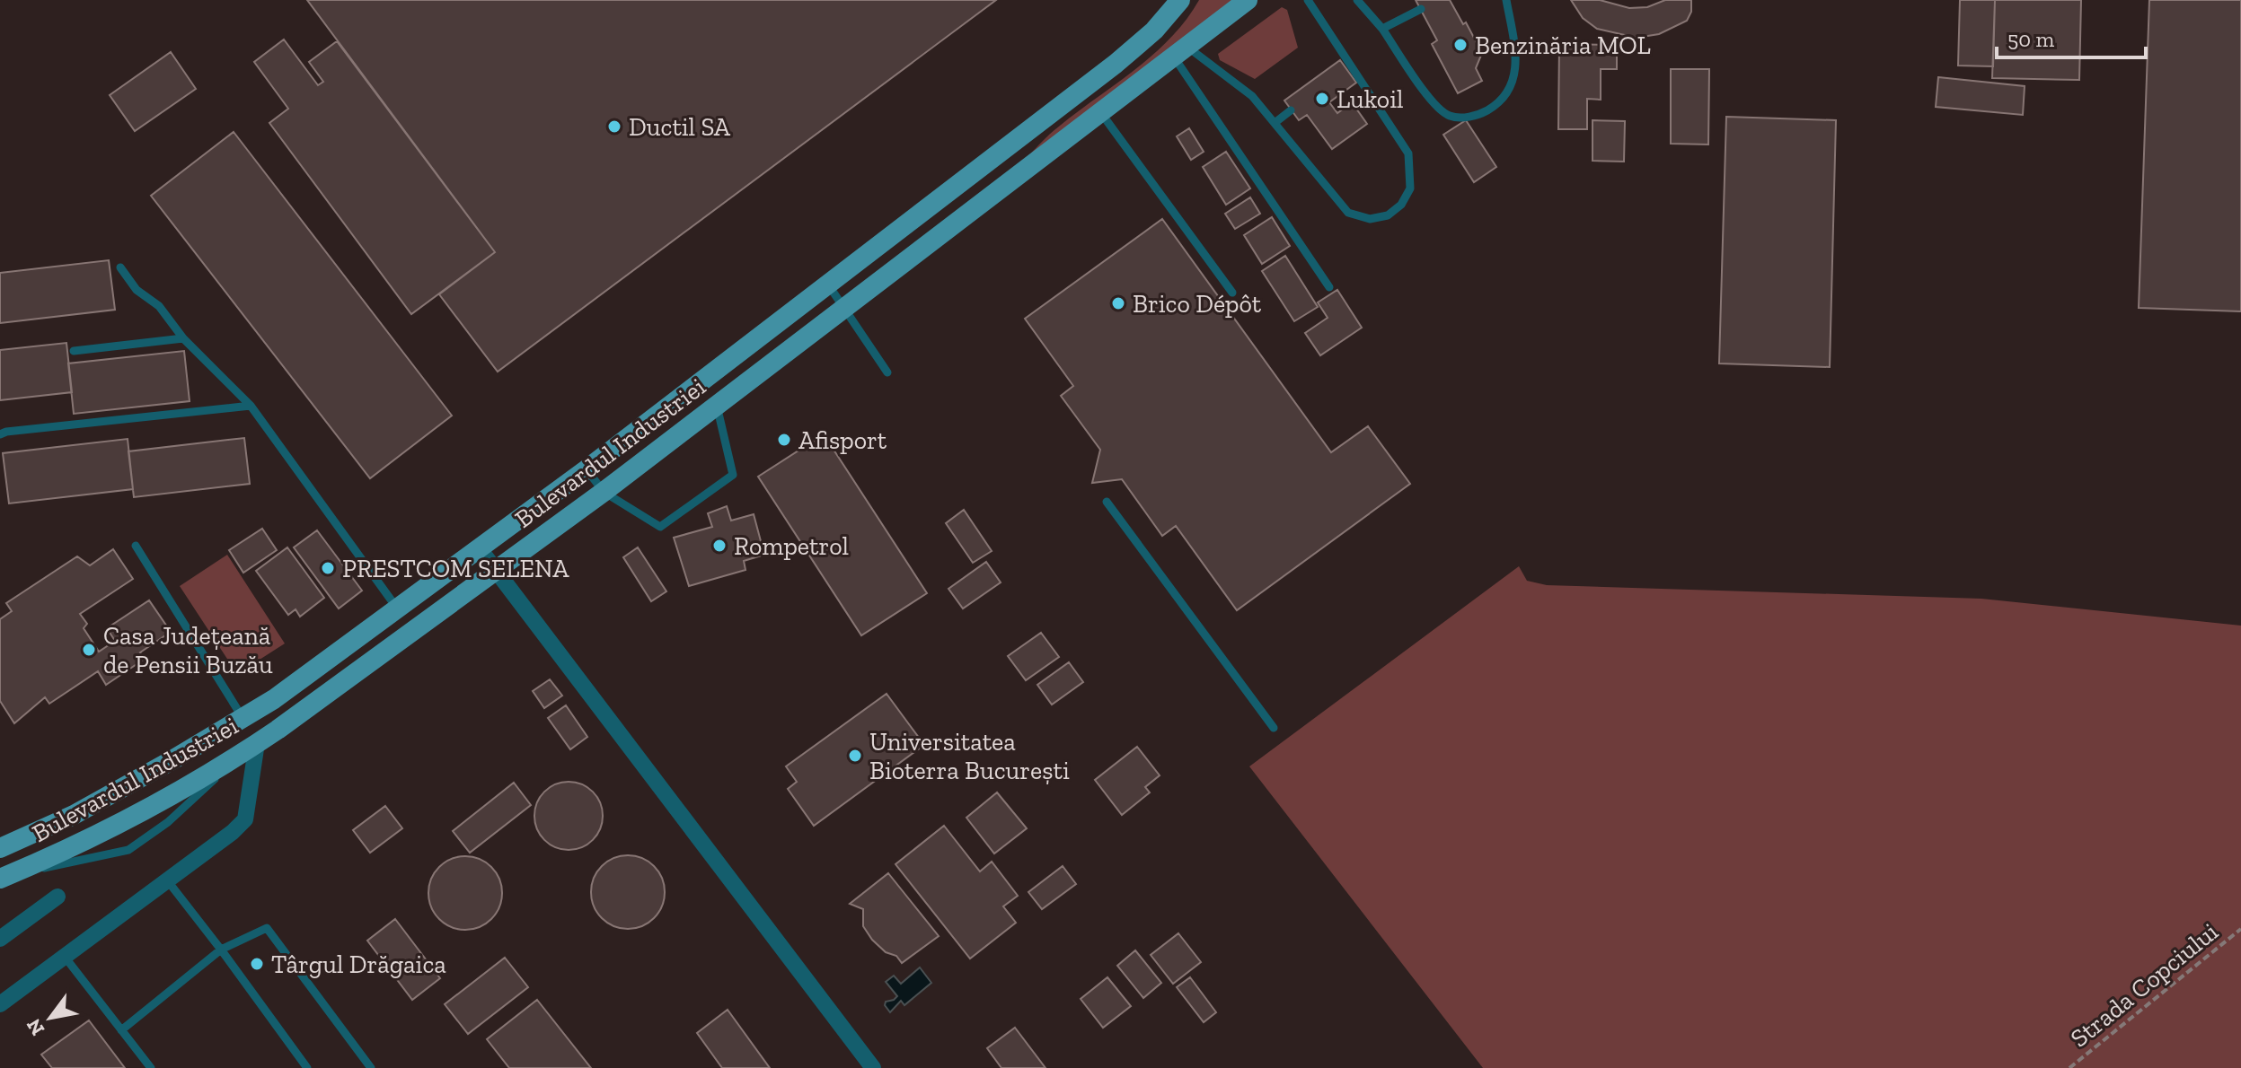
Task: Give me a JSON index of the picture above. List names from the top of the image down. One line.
{"streets":{"main road":["Bulevardul Industriei"],"path":["Strada Copciului"]},"places":["Benzinăria MOL","Lukoil","Ductil SA","Brico Dépôt","Afisport","Rompetrol","PRESTCOM SELENA","Casa Județeană de Pensii Buzău","Universitatea Bioterra București","Târgul Drăgaica"],"scale_bar":"50 m","north":"bottom left"}
